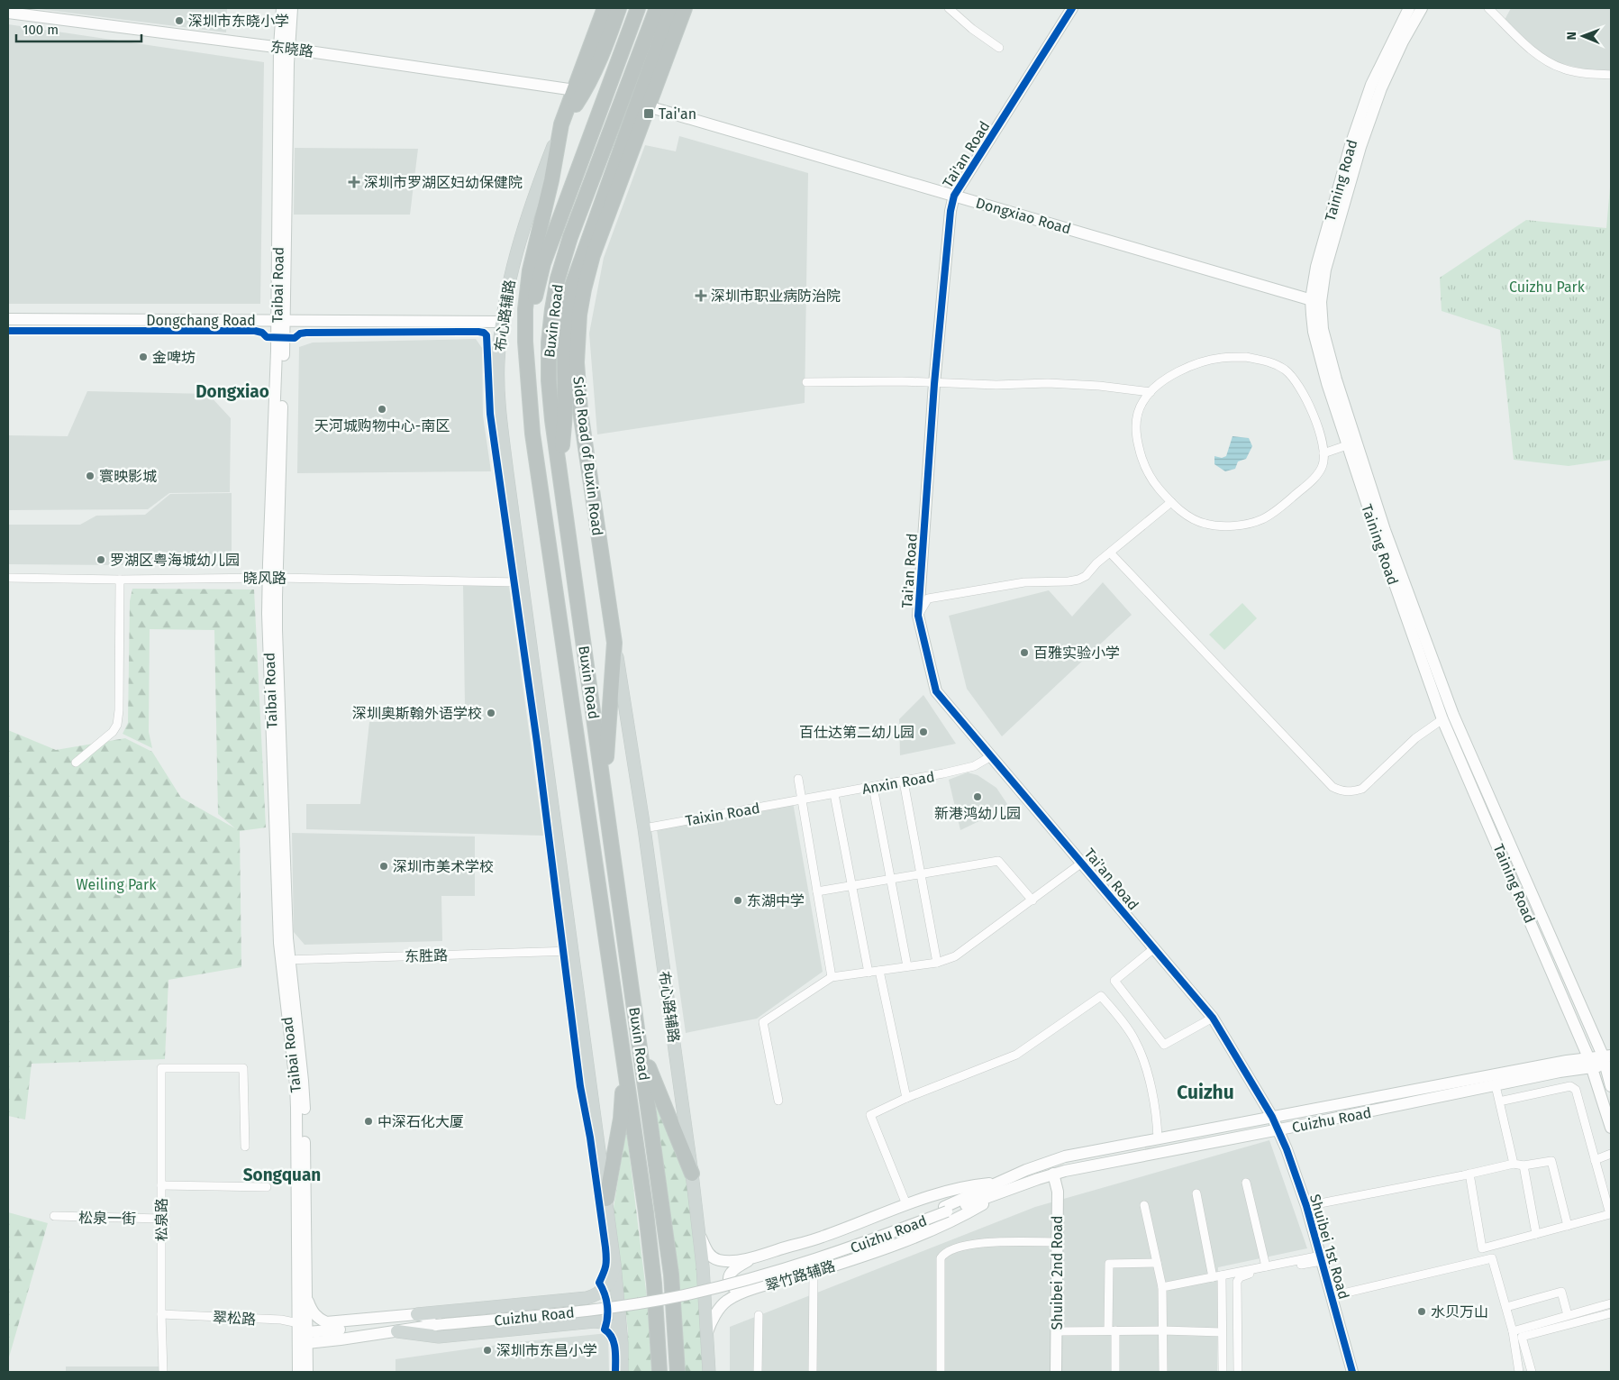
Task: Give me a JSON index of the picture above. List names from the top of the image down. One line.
{"streets":{"highway":["Buxin Road","Side Road of Buxin Road"],"main road":["东晓路","Tai'an Road","Taining Road","Dongxiao Road","Taibai Road","布心路辅路","Dongchang Road","Cuizhu Road","Shuibei 1st Road","Shuibei 2nd Road","翠竹路辅路"],"street":["晓风路","Anxin Road","Taixin Road","东胜路","松泉一街","松泉路","翠松路"]},"crossings":[["东晓路","Taibai Road"],["Tai'an Road","Dongxiao Road"],["Tai'an Road","Anxin Road"],["Tai'an Road","Cuizhu Road"],["Tai'an Road","Shuibei 1st Road"],["Taining Road","Dongxiao Road"],["Taining Road","Cuizhu Road"],["Dongxiao Road","Side Road of Buxin Road"],["Taibai Road","Dongchang Road"],["Taibai Road","晓风路"],["Taibai Road","东胜路"],["Taibai Road","Cuizhu Road"],["Taibai Road","翠松路"],["布心路辅路","Dongchang Road"],["布心路辅路","Buxin Road"],["布心路辅路","Side Road of Buxin Road"],["布心路辅路","晓风路"],["布心路辅路","Taixin Road"],["布心路辅路","东胜路"],["布心路辅路","翠竹路辅路"],["Buxin Road","Side Road of Buxin Road"],["Anxin Road","Taixin Road"],["Cuizhu Road","Shuibei 1st Road"],["Cuizhu Road","Shuibei 2nd Road"],["Cuizhu Road","翠竹路辅路"],["Cuizhu Road","翠松路"],["松泉一街","松泉路"],["松泉路","翠松路"]],"districts":["Dongxiao","Cuizhu","Songquan"],"parks":["Cuizhu Park","Weiling Park"],"places":{"other":["深圳市东晓小学","金啤坊","天河城购物中心-南区","寰映影城","罗湖区粤海城幼儿园","百雅实验小学","深圳奥斯翰外语学校","百仕达第二幼儿园","新港鸿幼儿园","深圳市美术学校","东湖中学","中深石化大厦","水贝万山","深圳市东昌小学"],"transit":["Tai'an"],"health":["深圳市罗湖区妇幼保健院","深圳市职业病防治院"]},"scale_bar":"100 m","north":"left"}
